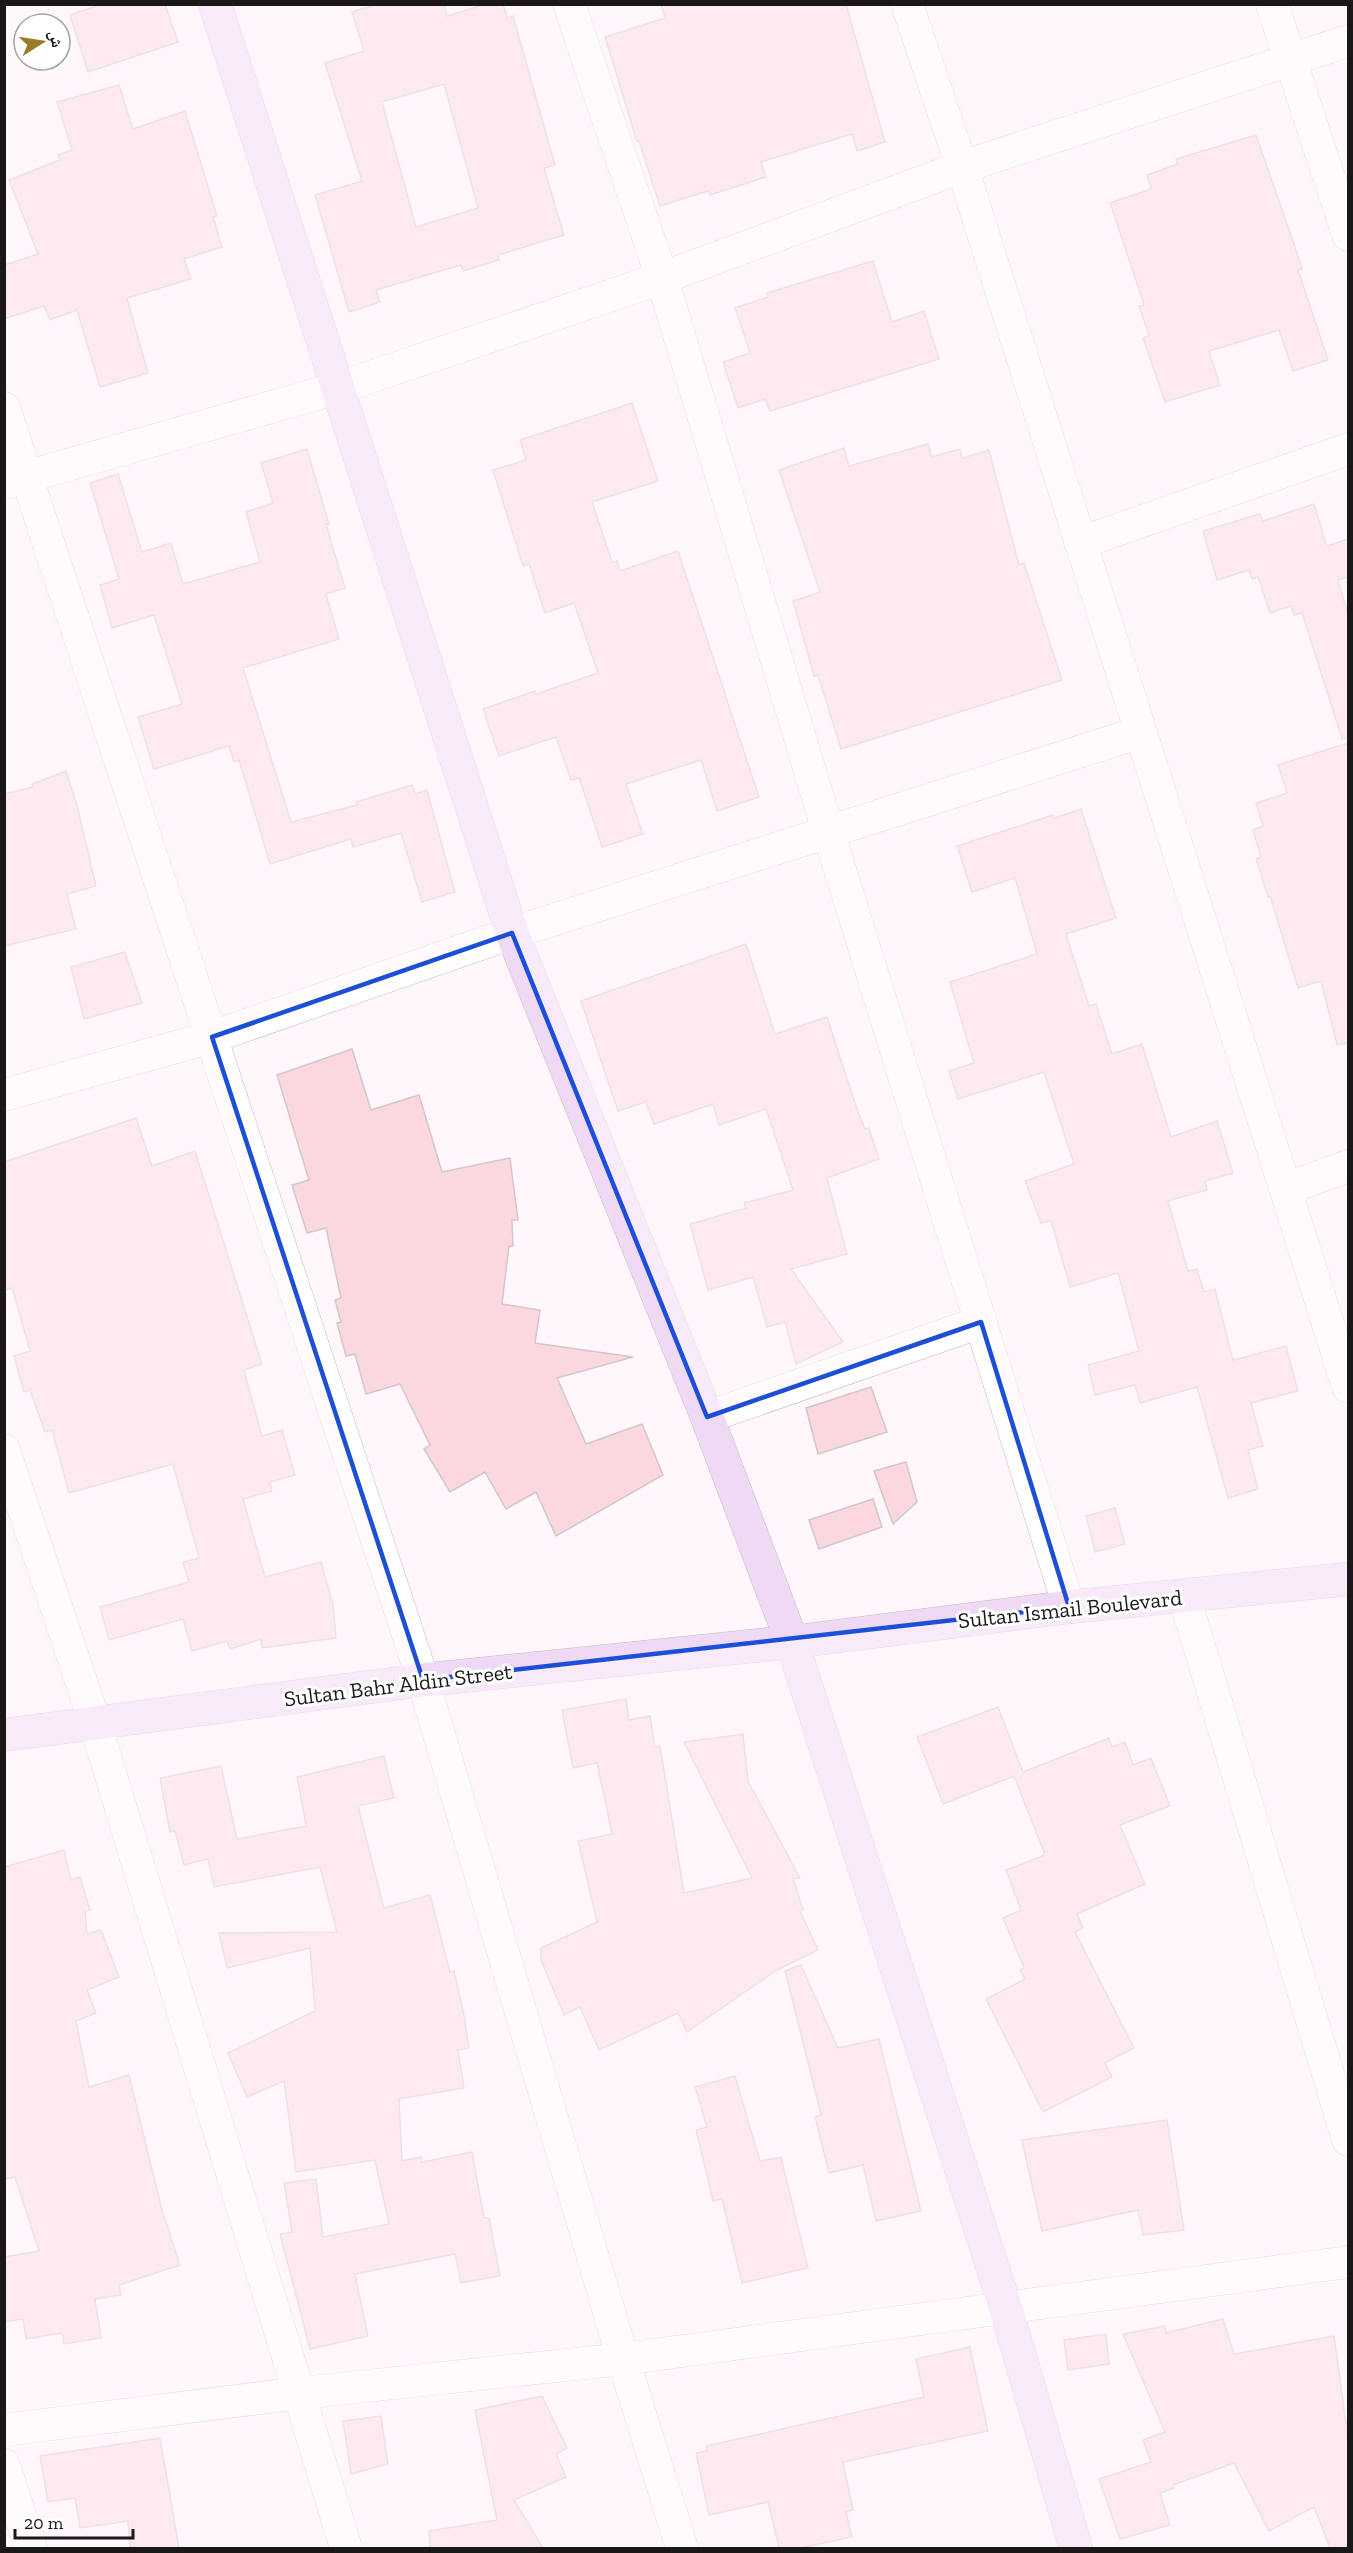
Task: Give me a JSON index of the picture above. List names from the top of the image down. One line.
{"streets":{"street":["Sultan Ismail Boulevard","Sultan Bahr Aldin Street"]},"crossings":[["Sultan Ismail Boulevard","Sultan Bahr Aldin Street"]],"scale_bar":"20 m","north":"right"}
